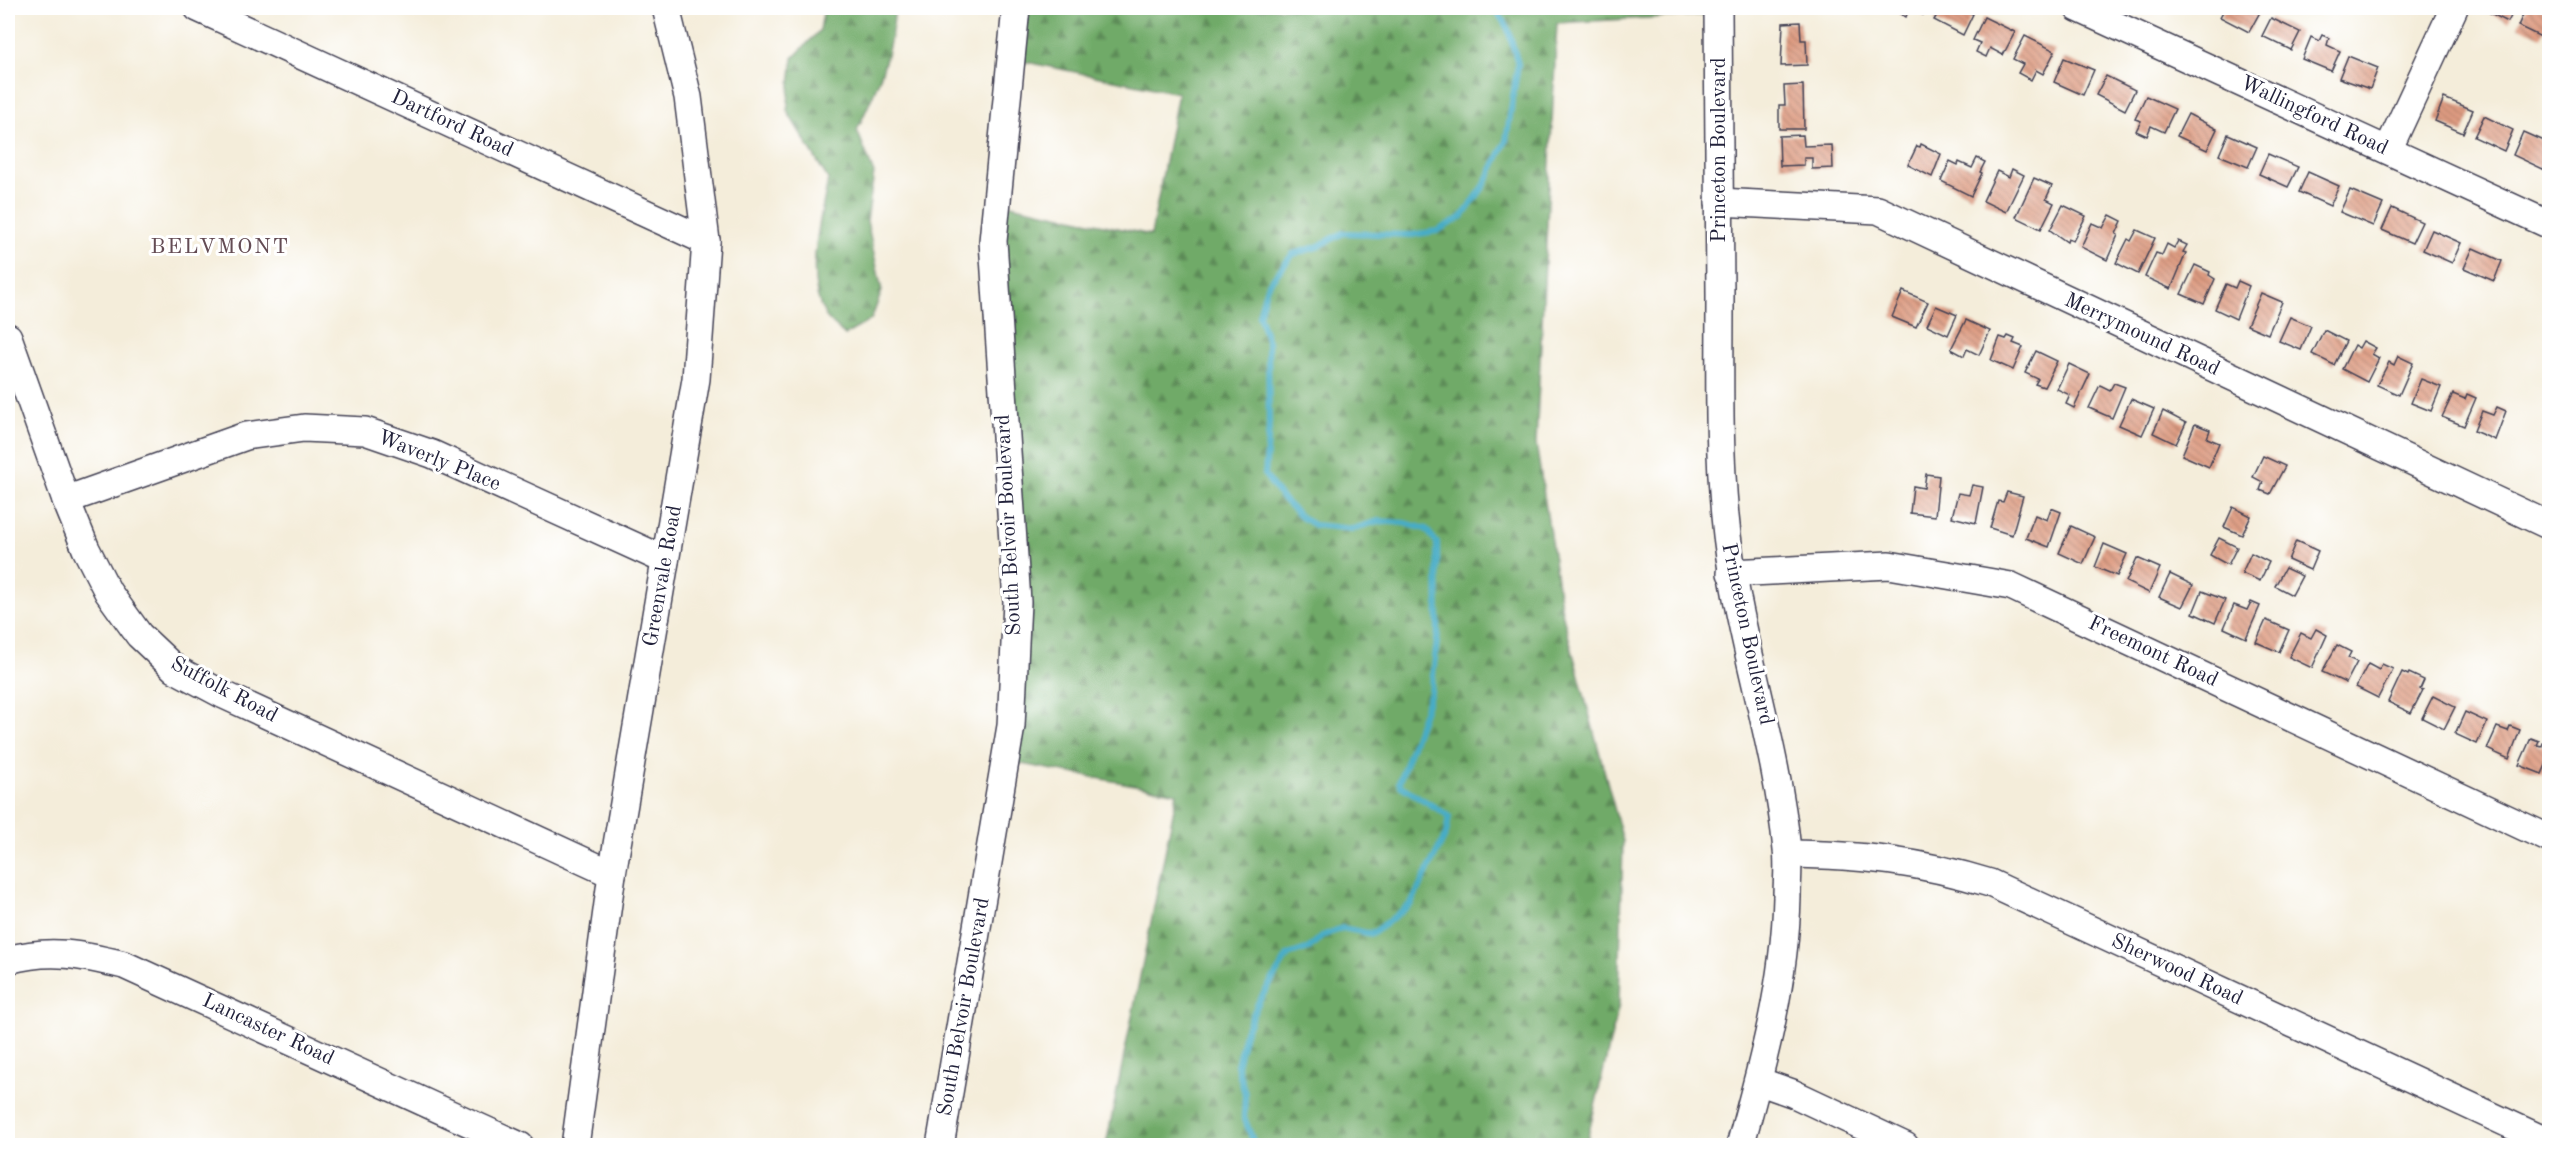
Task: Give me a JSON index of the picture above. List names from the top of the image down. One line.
{"streets":{"street":["Wallingford Road","Dartford Road","Princeton Boulevard","Merrymound Road","Waverly Place","South Belvoir Boulevard","Greenvale Road","Freemont Road","Suffolk Road","Sherwood Road","Lancaster Road"]},"crossings":[["Dartford Road","Greenvale Road"],["Princeton Boulevard","Merrymound Road"],["Princeton Boulevard","Freemont Road"],["Princeton Boulevard","Sherwood Road"],["Waverly Place","Greenvale Road"],["Waverly Place","Suffolk Road"],["Greenvale Road","Suffolk Road"]],"districts":["BELVMONT"]}
